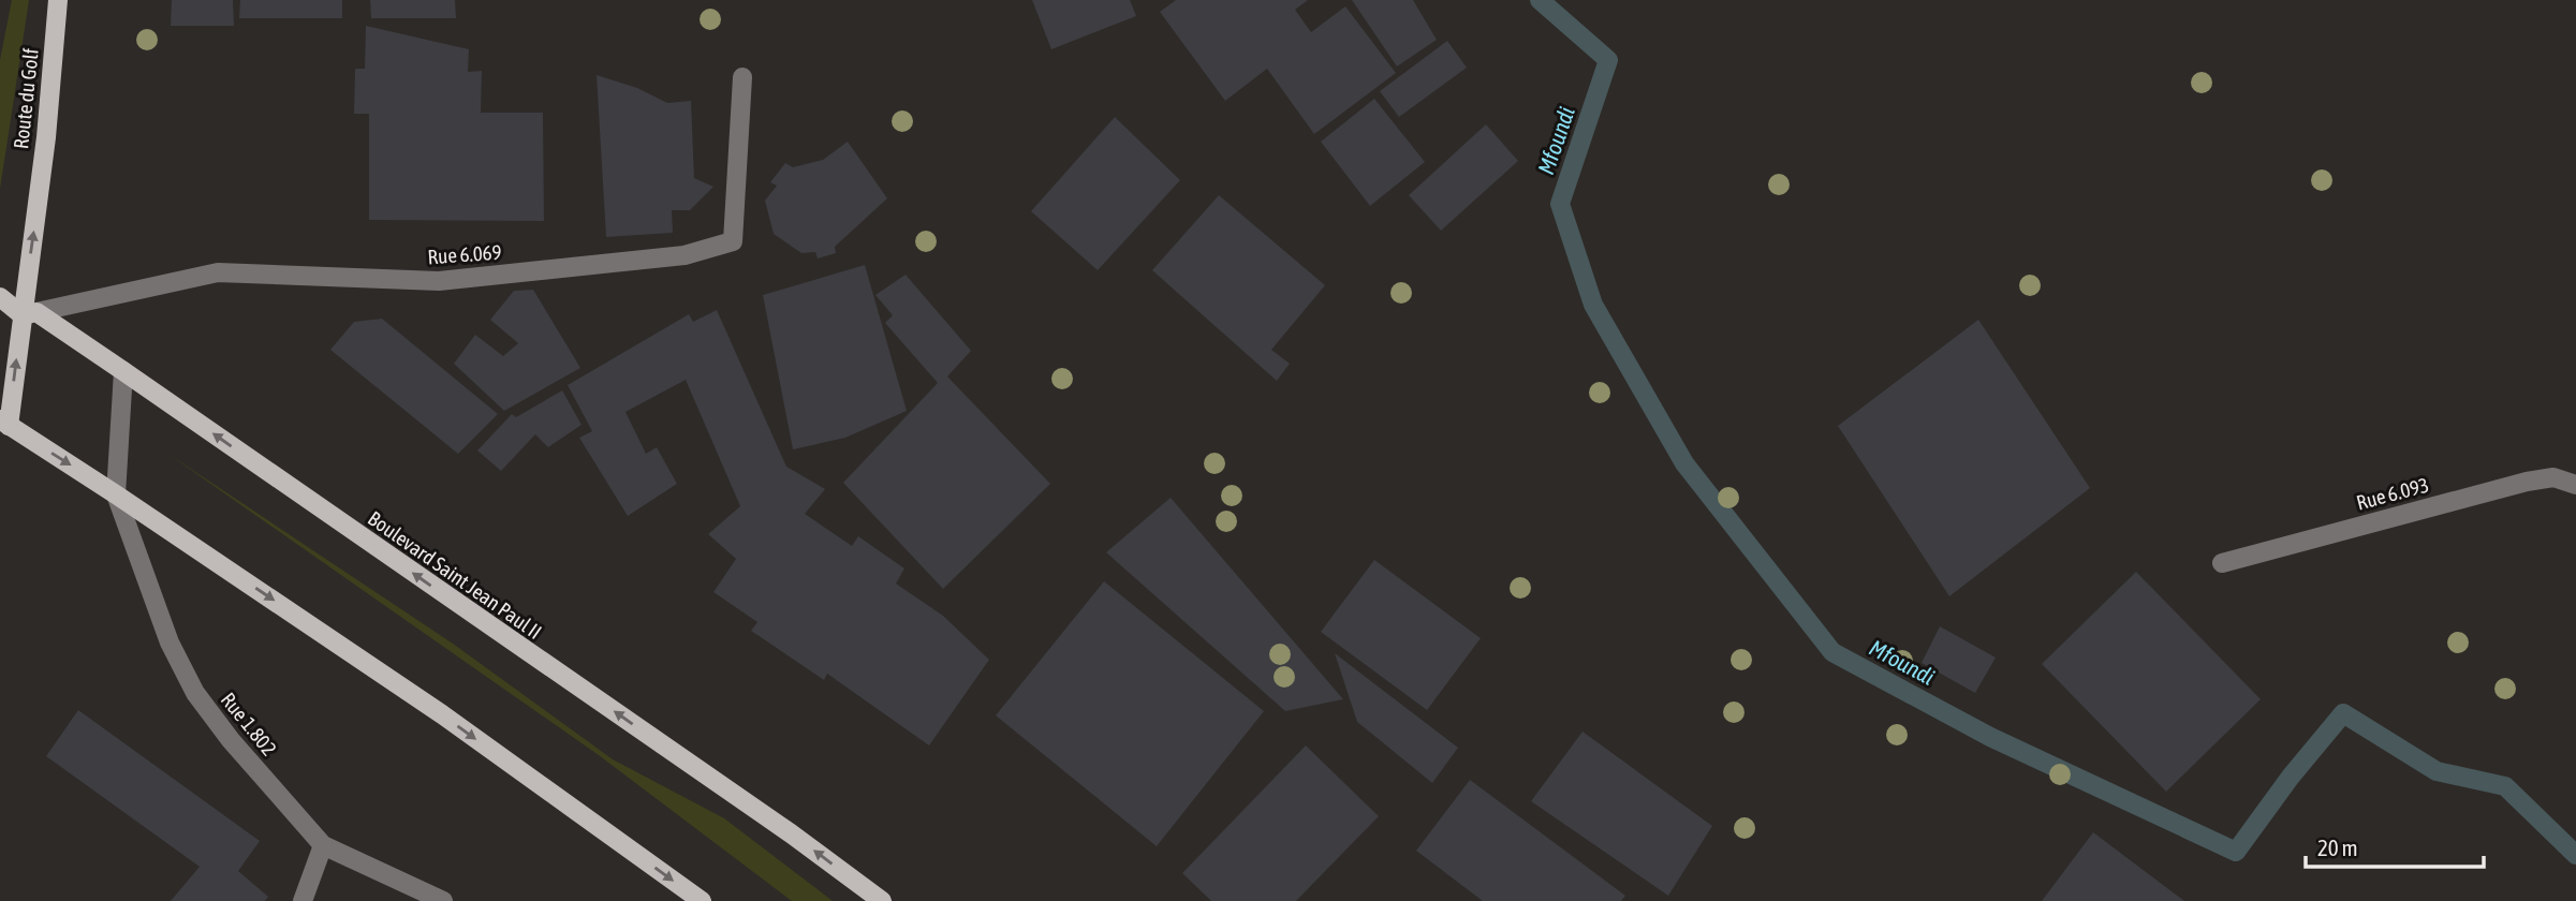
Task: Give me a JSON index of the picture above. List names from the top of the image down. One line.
{"streets":{"main road":["Route du Golf","Boulevard Saint Jean Paul II"],"street":["Rue 6.069","Rue 6.093","Rue 1.802"]},"crossings":[["Route du Golf","Rue 6.069"],["Route du Golf","Boulevard Saint Jean Paul II"],["Rue 6.069","Boulevard Saint Jean Paul II"]],"one_way":["Route du Golf"],"water":["Mfoundi"],"scale_bar":"20 m"}
